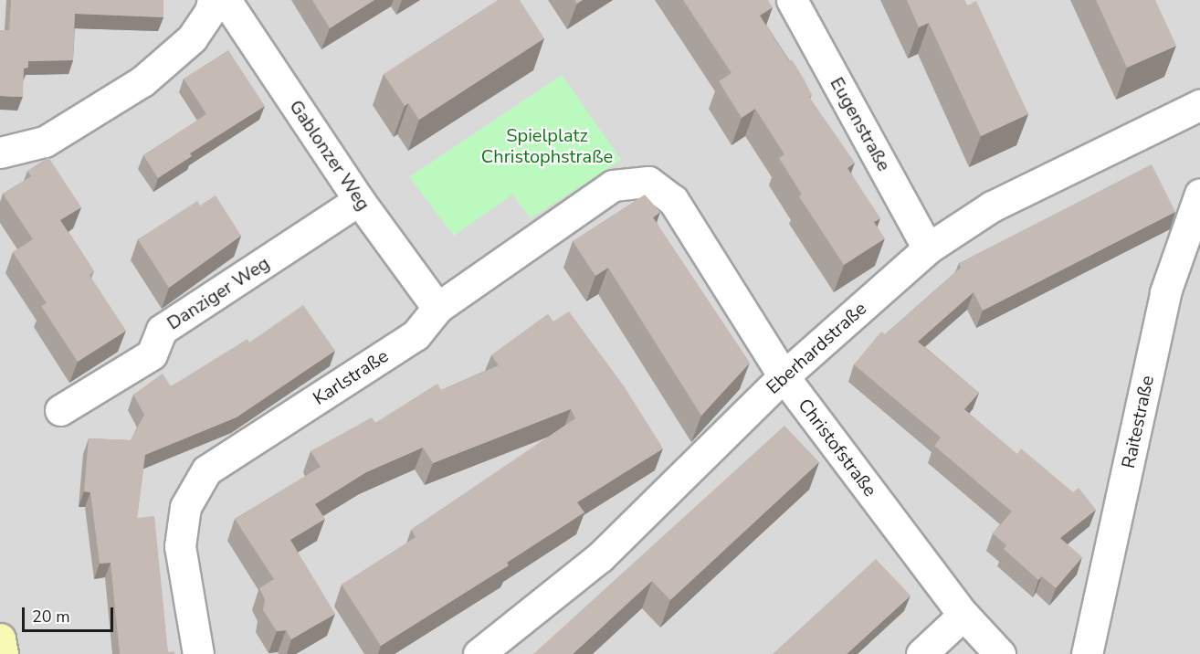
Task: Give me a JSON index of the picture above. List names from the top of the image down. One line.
{"streets":{"street":["Eugenstraße","Gablonzer Weg","Danziger Weg","Eberhardstraße","Karlstraße","Raitestraße","Christofstraße"]},"crossings":[["Eugenstraße","Eberhardstraße"],["Gablonzer Weg","Danziger Weg"],["Gablonzer Weg","Karlstraße"],["Eberhardstraße","Christofstraße"],["Karlstraße","Christofstraße"]],"parks":["Spielplatz Christophstraße"],"scale_bar":"20 m"}
